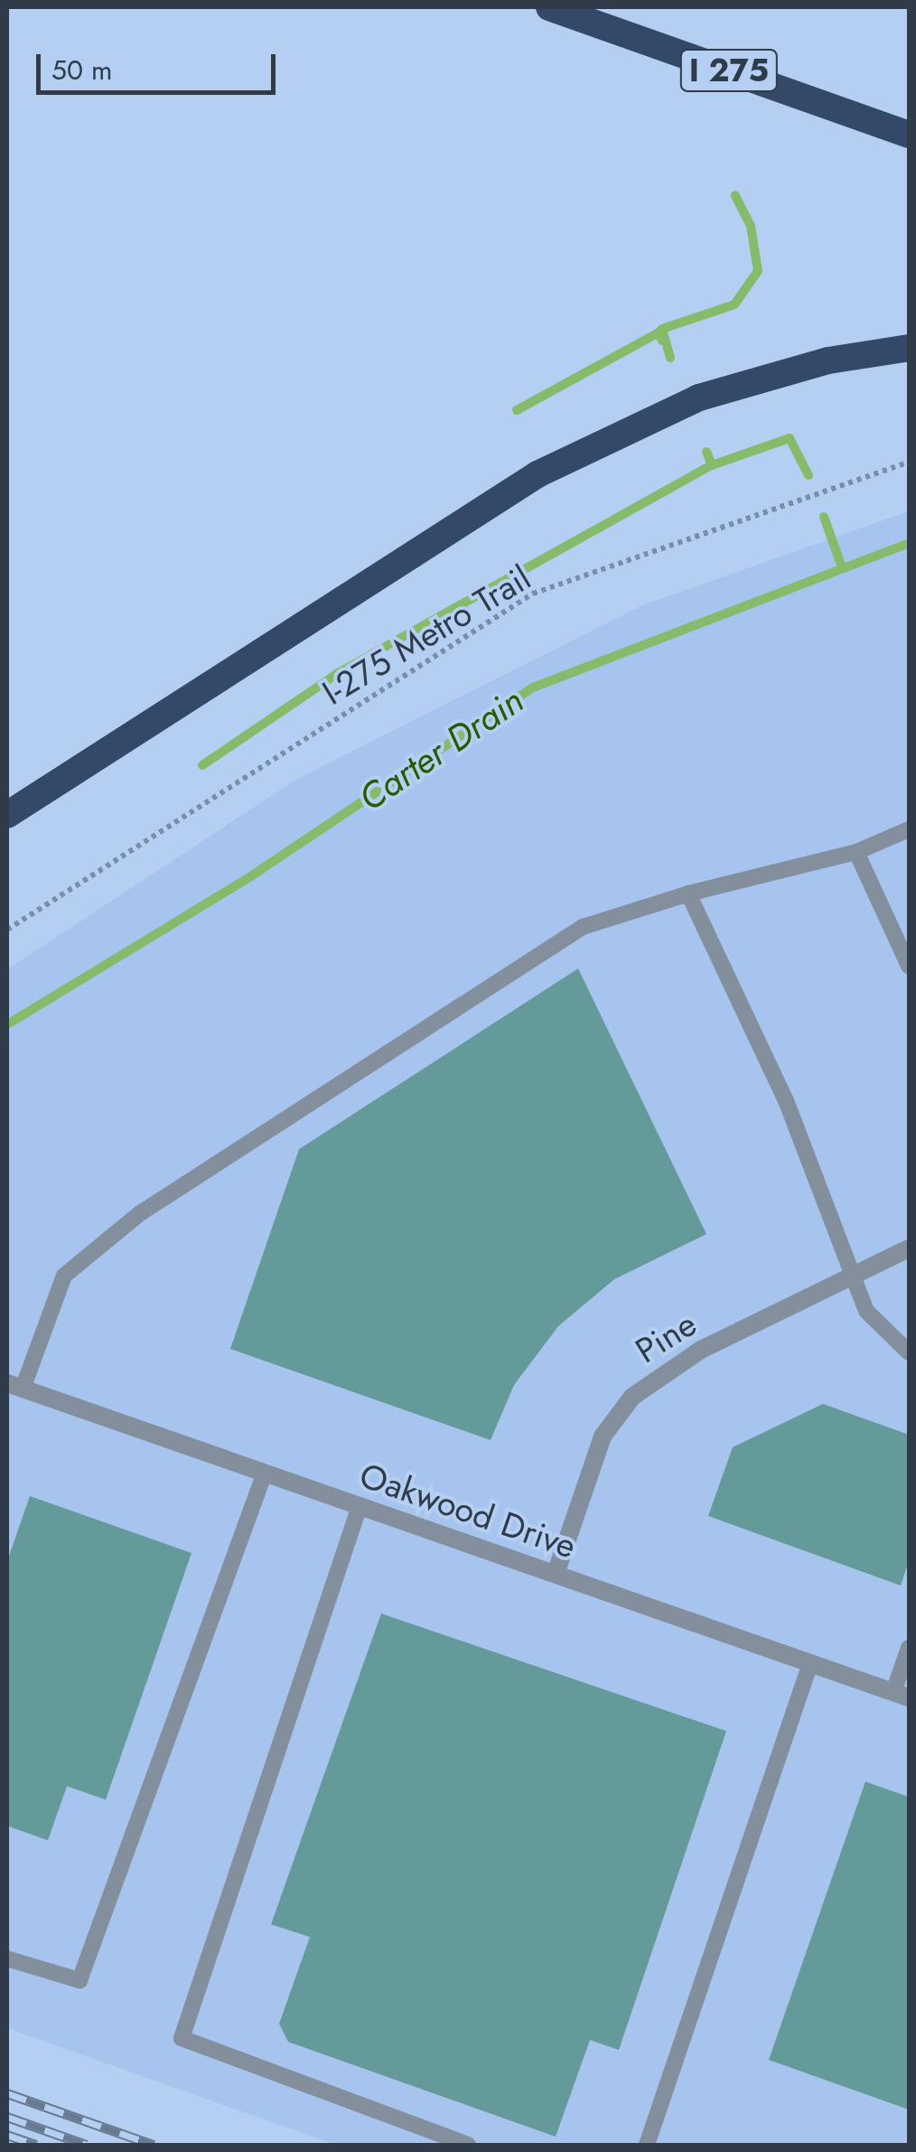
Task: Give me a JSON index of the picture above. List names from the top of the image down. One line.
{"streets":{"highway":["I 275"],"street":["Pine","Oakwood Drive"],"path":["I-275 Metro Trail"]},"crossings":[["Pine","Oakwood Drive"]],"water":["Carter Drain"],"scale_bar":"50 m"}
